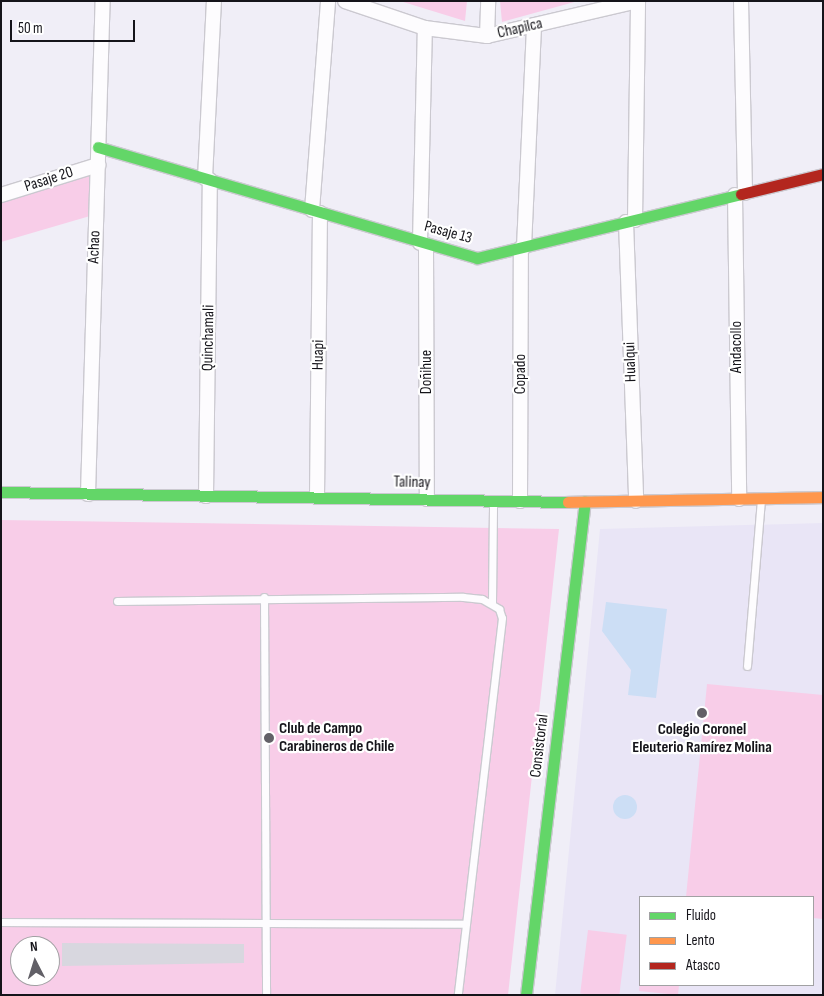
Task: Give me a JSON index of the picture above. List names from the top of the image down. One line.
{"streets":{"street":["Chapilca","Pasaje 20","Pasaje 13","Achao","Quinchamali","Andacollo","Huapi","Hualqui","Doñihue","Copado","Talinay","Consistorial"]},"crossings":[["Chapilca","Hualqui"],["Chapilca","Doñihue"],["Chapilca","Copado"],["Pasaje 20","Achao"],["Pasaje 13","Achao"],["Pasaje 13","Quinchamali"],["Pasaje 13","Andacollo"],["Pasaje 13","Huapi"],["Pasaje 13","Hualqui"],["Pasaje 13","Doñihue"],["Pasaje 13","Copado"],["Achao","Talinay"],["Quinchamali","Talinay"],["Andacollo","Talinay"],["Huapi","Talinay"],["Hualqui","Talinay"],["Doñihue","Talinay"],["Copado","Talinay"],["Talinay","Consistorial"]],"places":["Colegio Coronel Eleuterio Ramírez Molina","Club de Campo Carabineros de Chile"],"legend":["Fluido","Lento","Atasco"],"scale_bar":"50 m","north":"top"}
